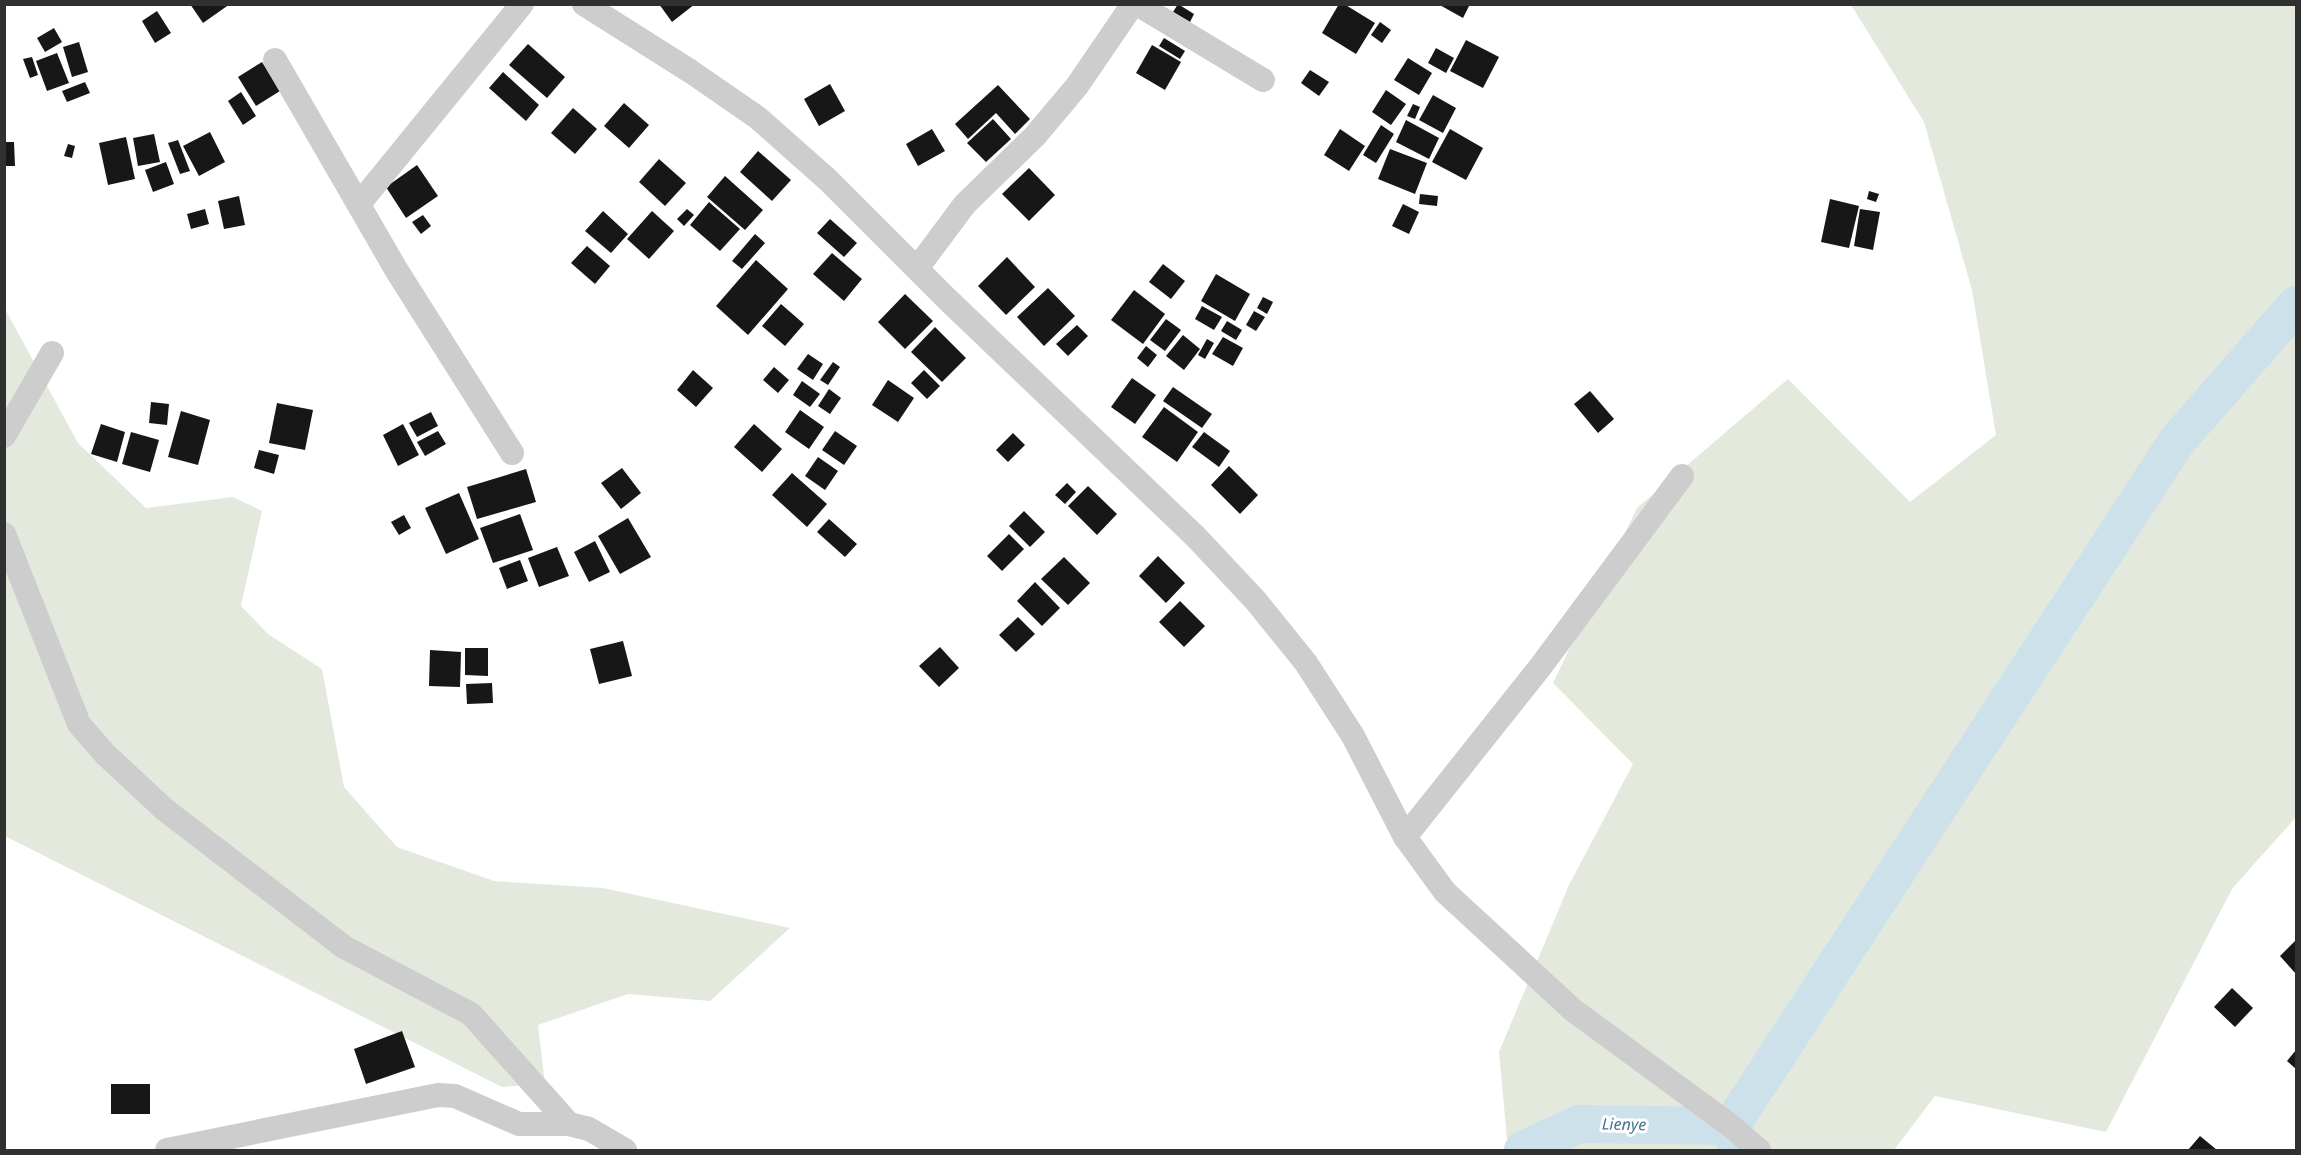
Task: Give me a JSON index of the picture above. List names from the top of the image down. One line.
{"water":["Lienye"]}
